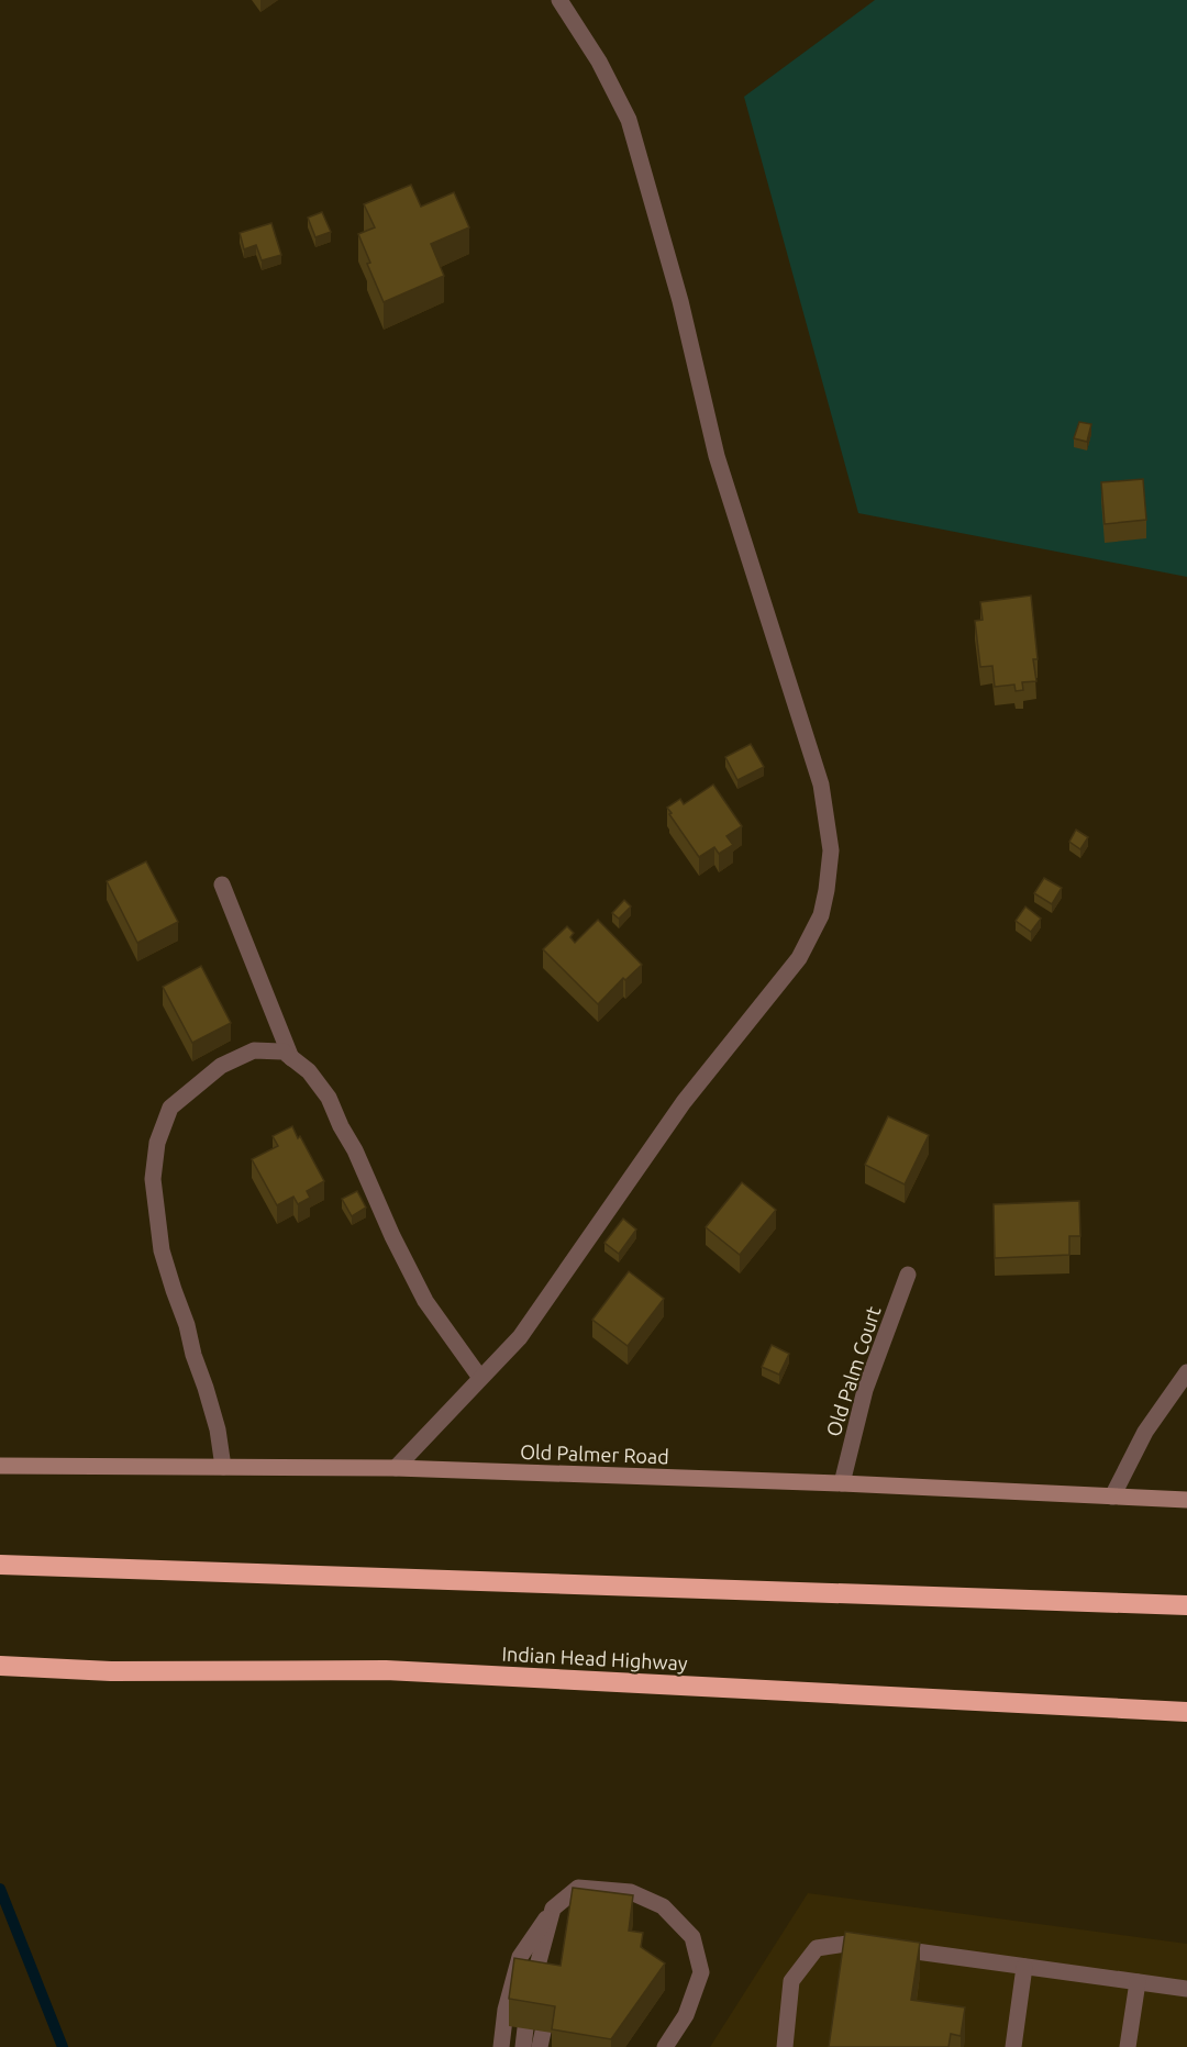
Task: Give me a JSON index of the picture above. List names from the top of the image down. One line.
{"streets":{"highway":["Indian Head Highway"],"street":["Old Palm Court","Old Palmer Road"]},"crossings":[["Old Palm Court","Old Palmer Road"]]}
